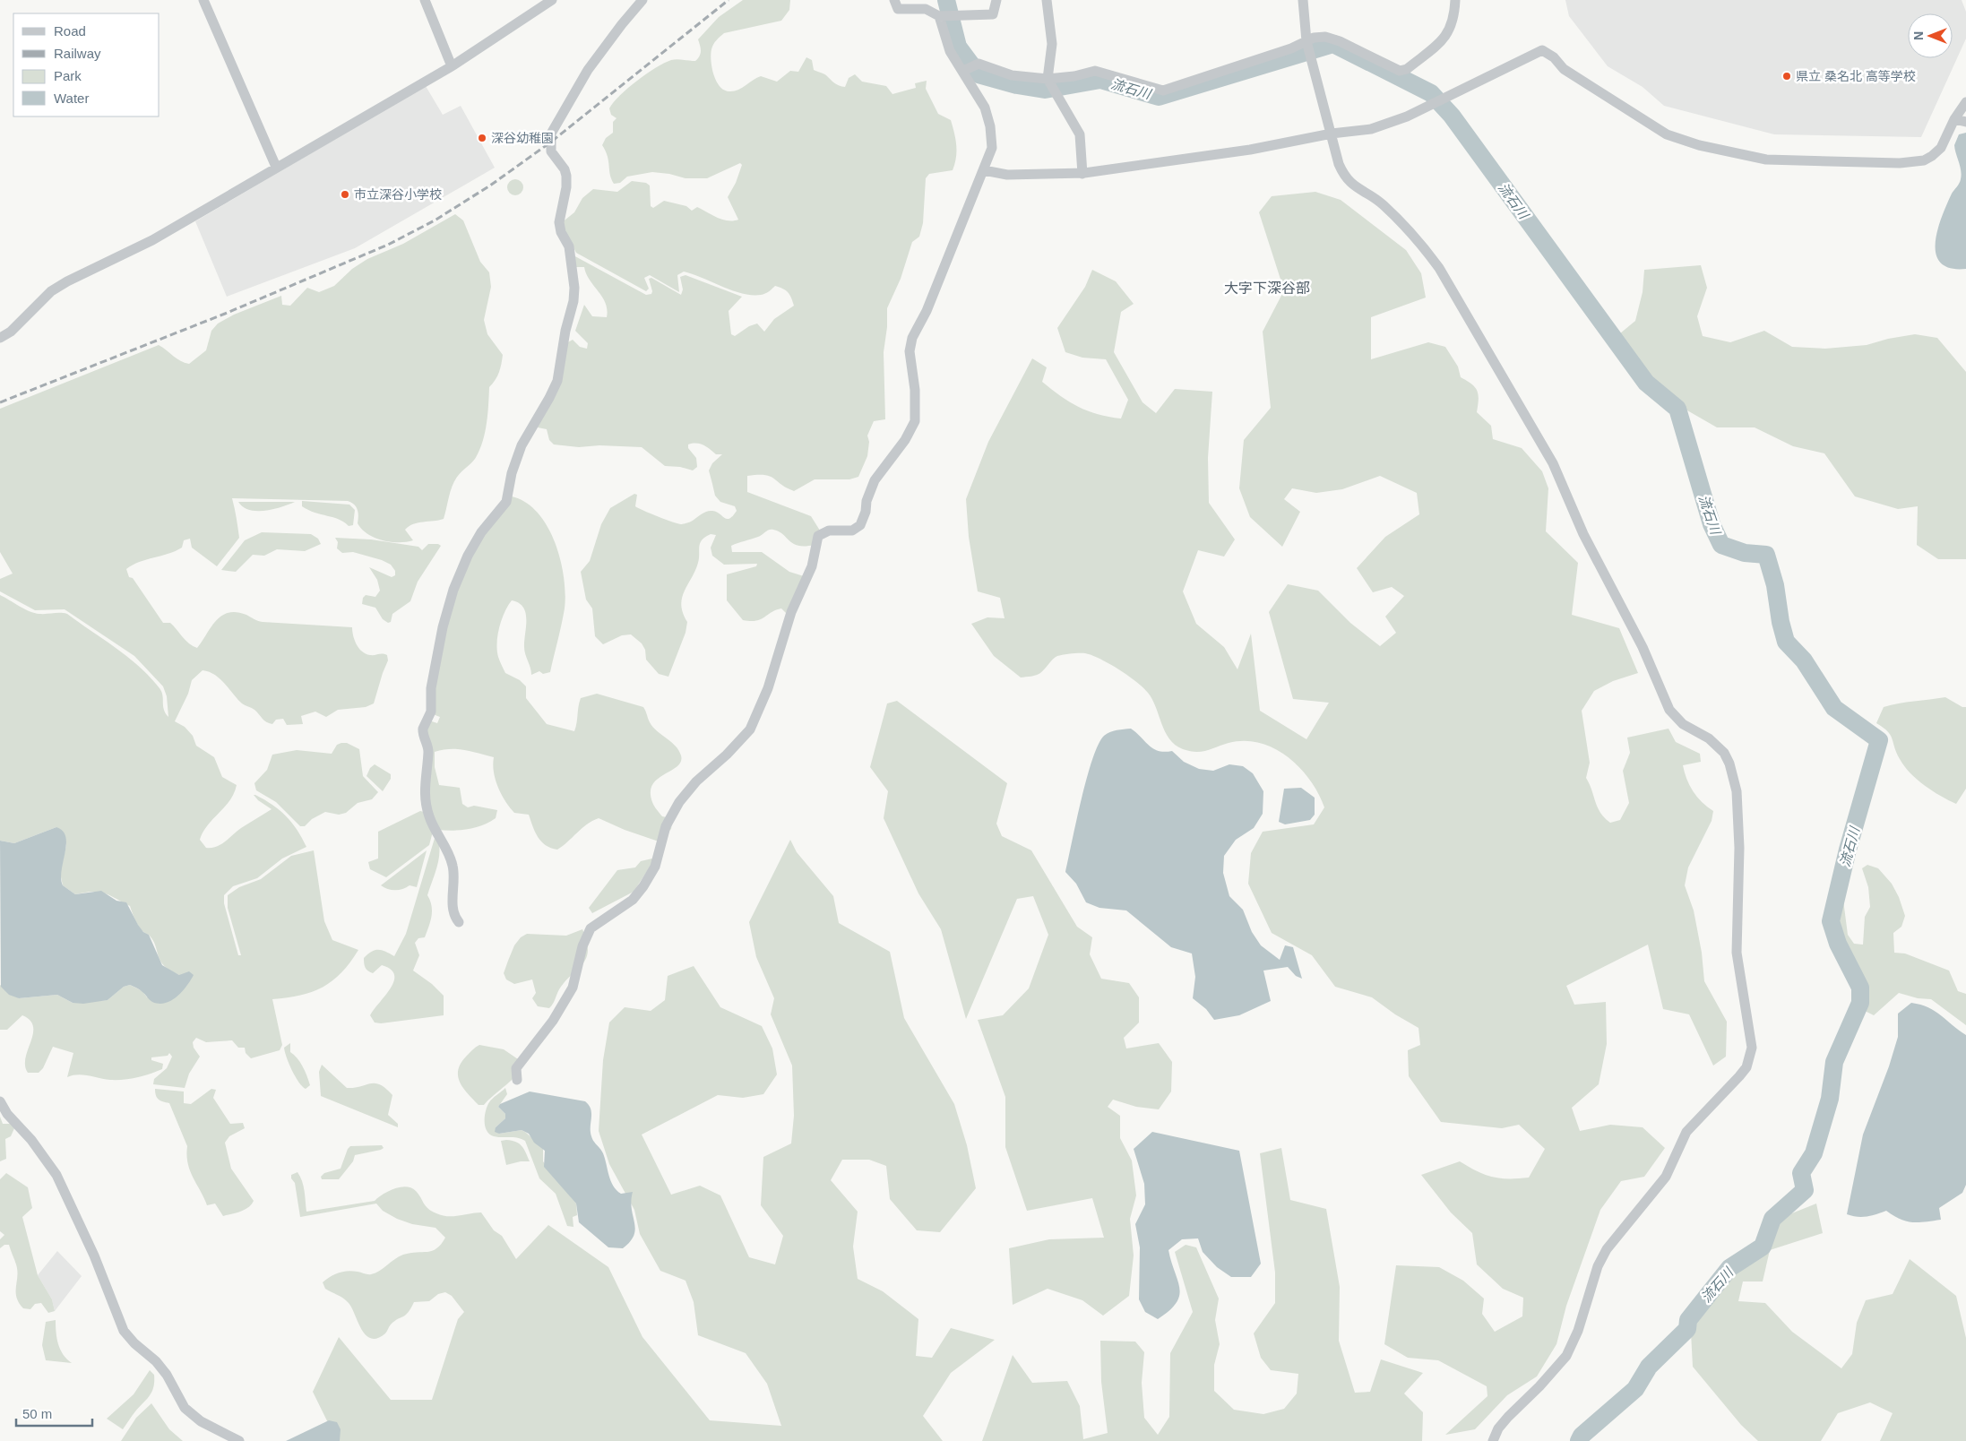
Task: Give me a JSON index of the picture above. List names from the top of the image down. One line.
{"districts":["大字下深谷部"],"water":["流石川"],"places":["県立 桑名北 高等学校","深谷幼稚園","市立深谷小学校"],"legend":["Road","Railway","Park","Water"],"scale_bar":"50 m","north":"left"}
